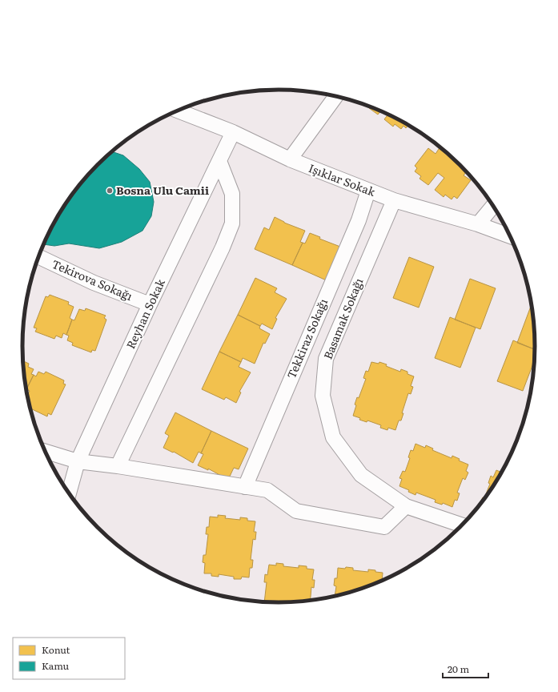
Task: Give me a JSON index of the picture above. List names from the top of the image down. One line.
{"streets":{"street":["Işıklar Sokak","Tekirova Sokağı","Reyhan Sokak","Basamak Sokağı","Tekkiraz Sokağı"]},"crossings":[["Işıklar Sokak","Reyhan Sokak"],["Işıklar Sokak","Basamak Sokağı"],["Işıklar Sokak","Tekkiraz Sokağı"],["Tekirova Sokağı","Reyhan Sokak"]],"places":["Bosna Ulu Camii"],"legend":["Konut","Kamu"],"scale_bar":"20 m"}
